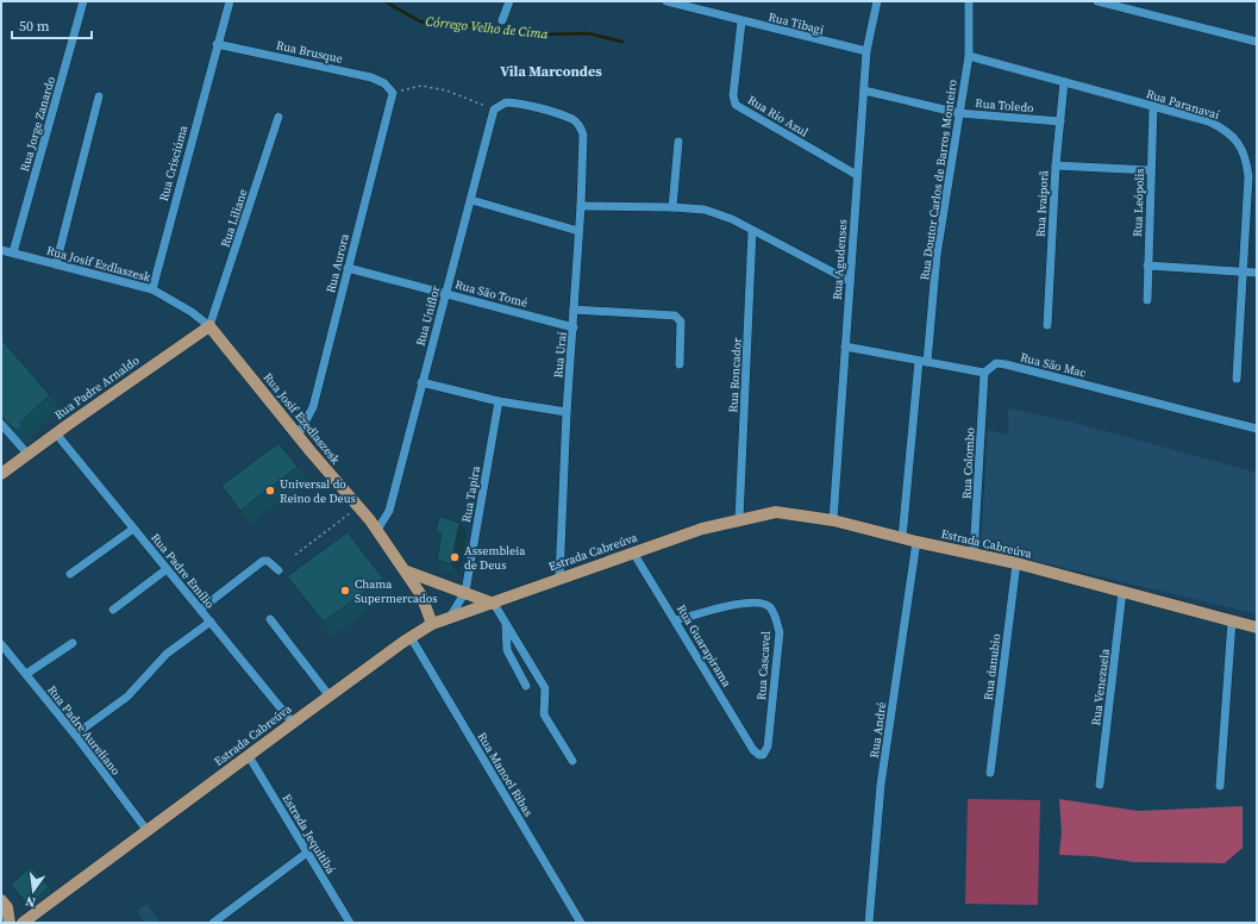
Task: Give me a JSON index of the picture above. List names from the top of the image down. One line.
{"streets":{"main road":["Rua Padre Arnaldo","Rua Josif Ezedlaszesk","Estrada Cabreúva"],"street":["Rua Tibagi","Rua Brusque","Rua Paranavaí","Rua Toledo","Rua Rio Azul","Rua Jorge Zanardo","Rua Crisciúma","Rua Doutor Carlos de Barros Monteiro","Rua Leópolis","Rua Ivaiporã","Rua Liliane","Rua Agudenses","Rua Josif Ezdlaszesk","Rua Aurora","Rua São Tomé","Rua Uniflor","Rua Uraí","Rua São Mac","Rua Roncador","Rua Colombo","Rua Tapira","Rua Padre Emílio","Rua Guarapirama","Rua Cascavel","Rua danubio","Rua Venezuela","Rua Padre Aureliano","Rua André","Rua Manoel Ribas","Estrada Jequitibá"]},"crossings":[["Rua Tibagi","Rua Rio Azul"],["Rua Tibagi","Rua Agudenses"],["Rua Brusque","Rua Crisciúma"],["Rua Brusque","Rua Aurora"],["Rua Paranavaí","Rua Doutor Carlos de Barros Monteiro"],["Rua Paranavaí","Rua Leópolis"],["Rua Paranavaí","Rua Ivaiporã"],["Rua Toledo","Rua Doutor Carlos de Barros Monteiro"],["Rua Toledo","Rua Ivaiporã"],["Rua Toledo","Rua Agudenses"],["Rua Rio Azul","Rua Agudenses"],["Rua Jorge Zanardo","Rua Josif Ezdlaszesk"],["Rua Crisciúma","Rua Josif Ezdlaszesk"],["Rua Doutor Carlos de Barros Monteiro","Estrada Cabreúva"],["Rua Liliane","Rua Josif Ezdlaszesk"],["Rua Liliane","Rua Padre Arnaldo"],["Rua Liliane","Rua Josif Ezedlaszesk"],["Rua Agudenses","Estrada Cabreúva"],["Rua Josif Ezdlaszesk","Rua Padre Arnaldo"],["Rua Josif Ezdlaszesk","Rua Josif Ezedlaszesk"],["Rua Aurora","Rua São Tomé"],["Rua Aurora","Rua Josif Ezedlaszesk"],["Rua São Tomé","Rua Uniflor"],["Rua São Tomé","Rua Uraí"],["Rua Uniflor","Rua Uraí"],["Rua Uniflor","Rua Josif Ezedlaszesk"],["Rua Uraí","Estrada Cabreúva"],["Rua São Mac","Rua Colombo"],["Rua Roncador","Estrada Cabreúva"],["Rua Padre Arnaldo","Rua Josif Ezedlaszesk"],["Rua Padre Arnaldo","Rua Padre Emílio"],["Rua Josif Ezedlaszesk","Estrada Cabreúva"],["Rua Colombo","Estrada Cabreúva"],["Estrada Cabreúva","Rua Padre Emílio"],["Estrada Cabreúva","Rua Guarapirama"],["Estrada Cabreúva","Rua danubio"],["Estrada Cabreúva","Rua Venezuela"],["Estrada Cabreúva","Rua Padre Aureliano"],["Estrada Cabreúva","Rua André"],["Estrada Cabreúva","Rua Manoel Ribas"],["Estrada Cabreúva","Estrada Jequitibá"],["Rua Guarapirama","Rua Cascavel"]],"districts":["Vila Marcondes"],"water":["Córrego Velho de Cima"],"places":["Universal do Reino de Deus","Assembleia de Deus","Chama Supermercados"],"scale_bar":"50 m","north":"bottom"}
